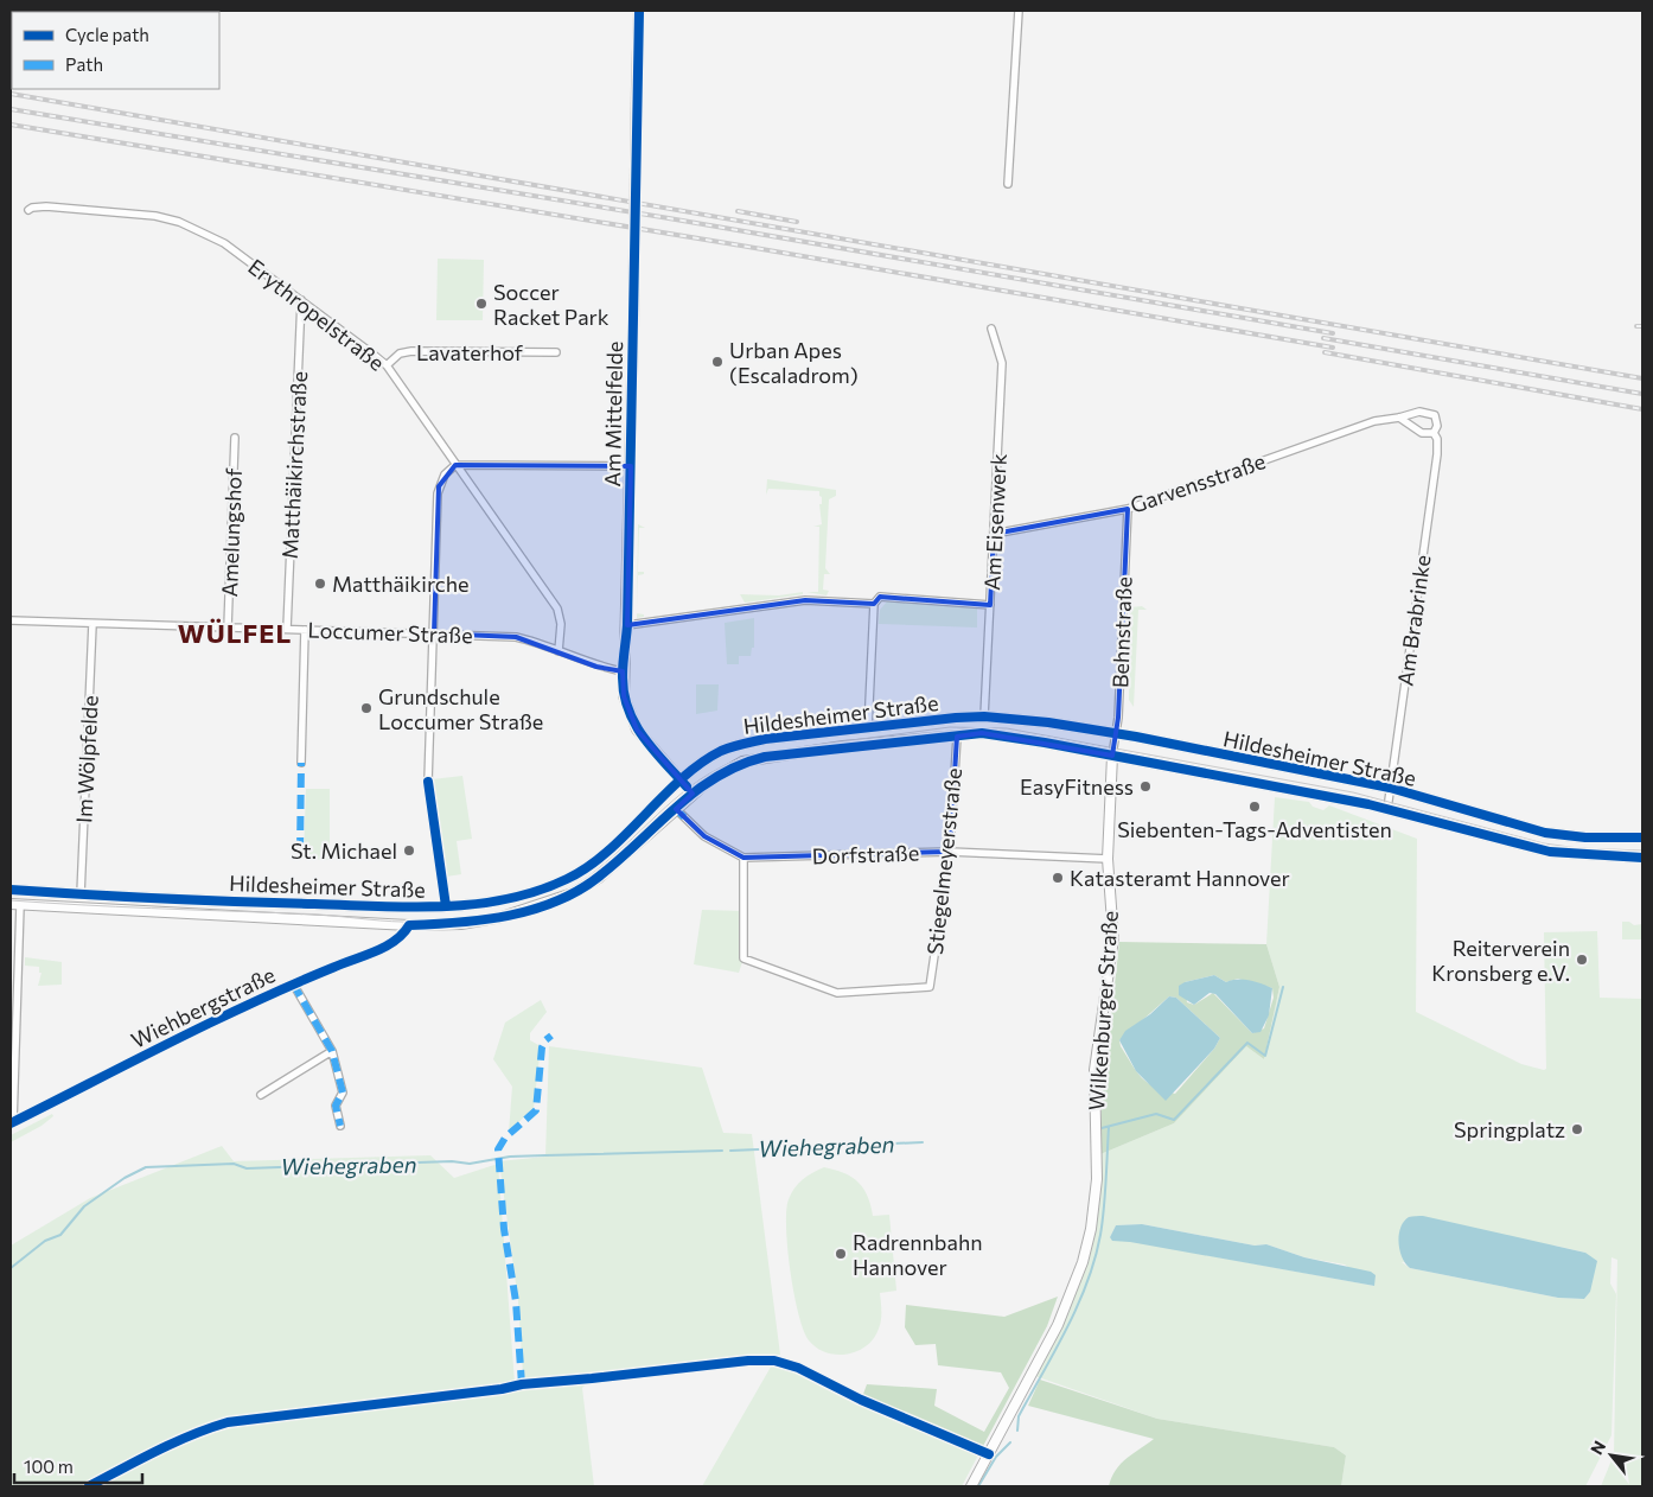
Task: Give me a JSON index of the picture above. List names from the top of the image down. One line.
{"streets":{"main road":["Am Mittelfelde","Hildesheimer Straße","Wilkenburger Straße"],"street":["Erythropelstraße","Lavaterhof","Matthäikirchstraße","Garvensstraße","Am Eisenwerk","Amelungshof","Am Brabrinke","Loccumer Straße","Behnstraße","Im Wölpfelde","Dorfstraße","Stiegelmeyerstraße","Wiehbergstraße"]},"crossings":[["Erythropelstraße","Lavaterhof"],["Erythropelstraße","Matthäikirchstraße"],["Erythropelstraße","Loccumer Straße"],["Am Mittelfelde","Loccumer Straße"],["Am Mittelfelde","Hildesheimer Straße"],["Matthäikirchstraße","Loccumer Straße"],["Garvensstraße","Am Eisenwerk"],["Garvensstraße","Am Brabrinke"],["Garvensstraße","Behnstraße"],["Am Eisenwerk","Hildesheimer Straße"],["Amelungshof","Loccumer Straße"],["Am Brabrinke","Hildesheimer Straße"],["Loccumer Straße","Im Wölpfelde"],["Behnstraße","Hildesheimer Straße"],["Behnstraße","Wilkenburger Straße"],["Hildesheimer Straße","Im Wölpfelde"],["Hildesheimer Straße","Stiegelmeyerstraße"],["Hildesheimer Straße","Wiehbergstraße"],["Hildesheimer Straße","Wilkenburger Straße"],["Dorfstraße","Stiegelmeyerstraße"],["Dorfstraße","Wilkenburger Straße"]],"districts":["WÜLFEL"],"water":["Wiehegraben"],"places":["Soccer Racket Park","Urban Apes (Escaladrom)","Matthäikirche","Grundschule Loccumer Straße","EasyFitness","Siebenten-Tags-Adventisten","St. Michael","Katasteramt Hannover","Reiterverein Kronsberg e.V.","Springplatz","Radrennbahn Hannover"],"legend":["Cycle path","Path"],"scale_bar":"100 m","north":"top left"}
